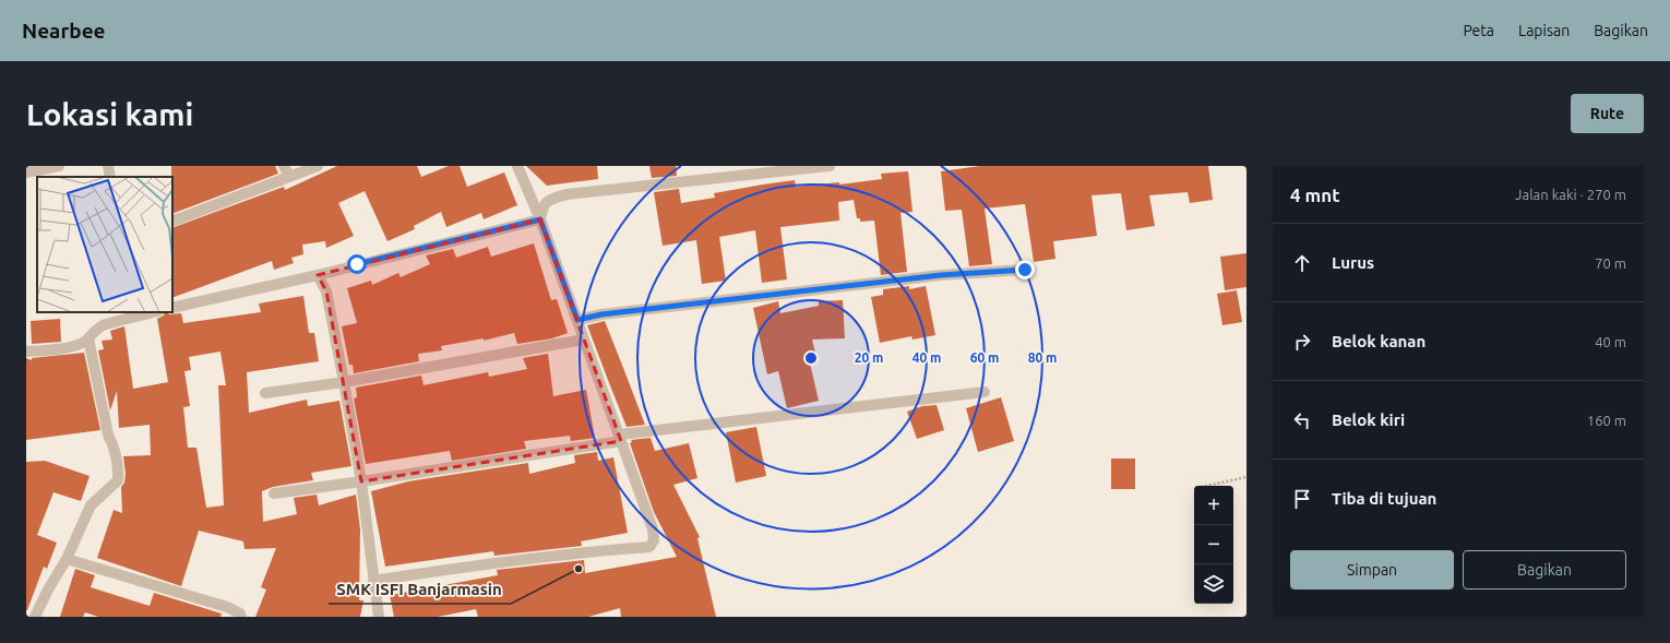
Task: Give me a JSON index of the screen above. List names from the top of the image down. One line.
{"places":["SMK ISFI Banjarmasin"],"page":{"header":"Nearbee","nav":["Peta","Lapisan","Bagikan"],"buttons":["Rute",["Simpan","Bagikan"]],"title":"Lokasi kami","heading":["4 mnt","Jalan kaki · 270 m"],"list":[["Lurus","70 m"],["Belok kanan","40 m"],["Belok kiri","160 m"],"Tiba di tujuan"],"map_buttons":["+","−"]},"rings":["20 m","40 m","60 m","80 m"]}
